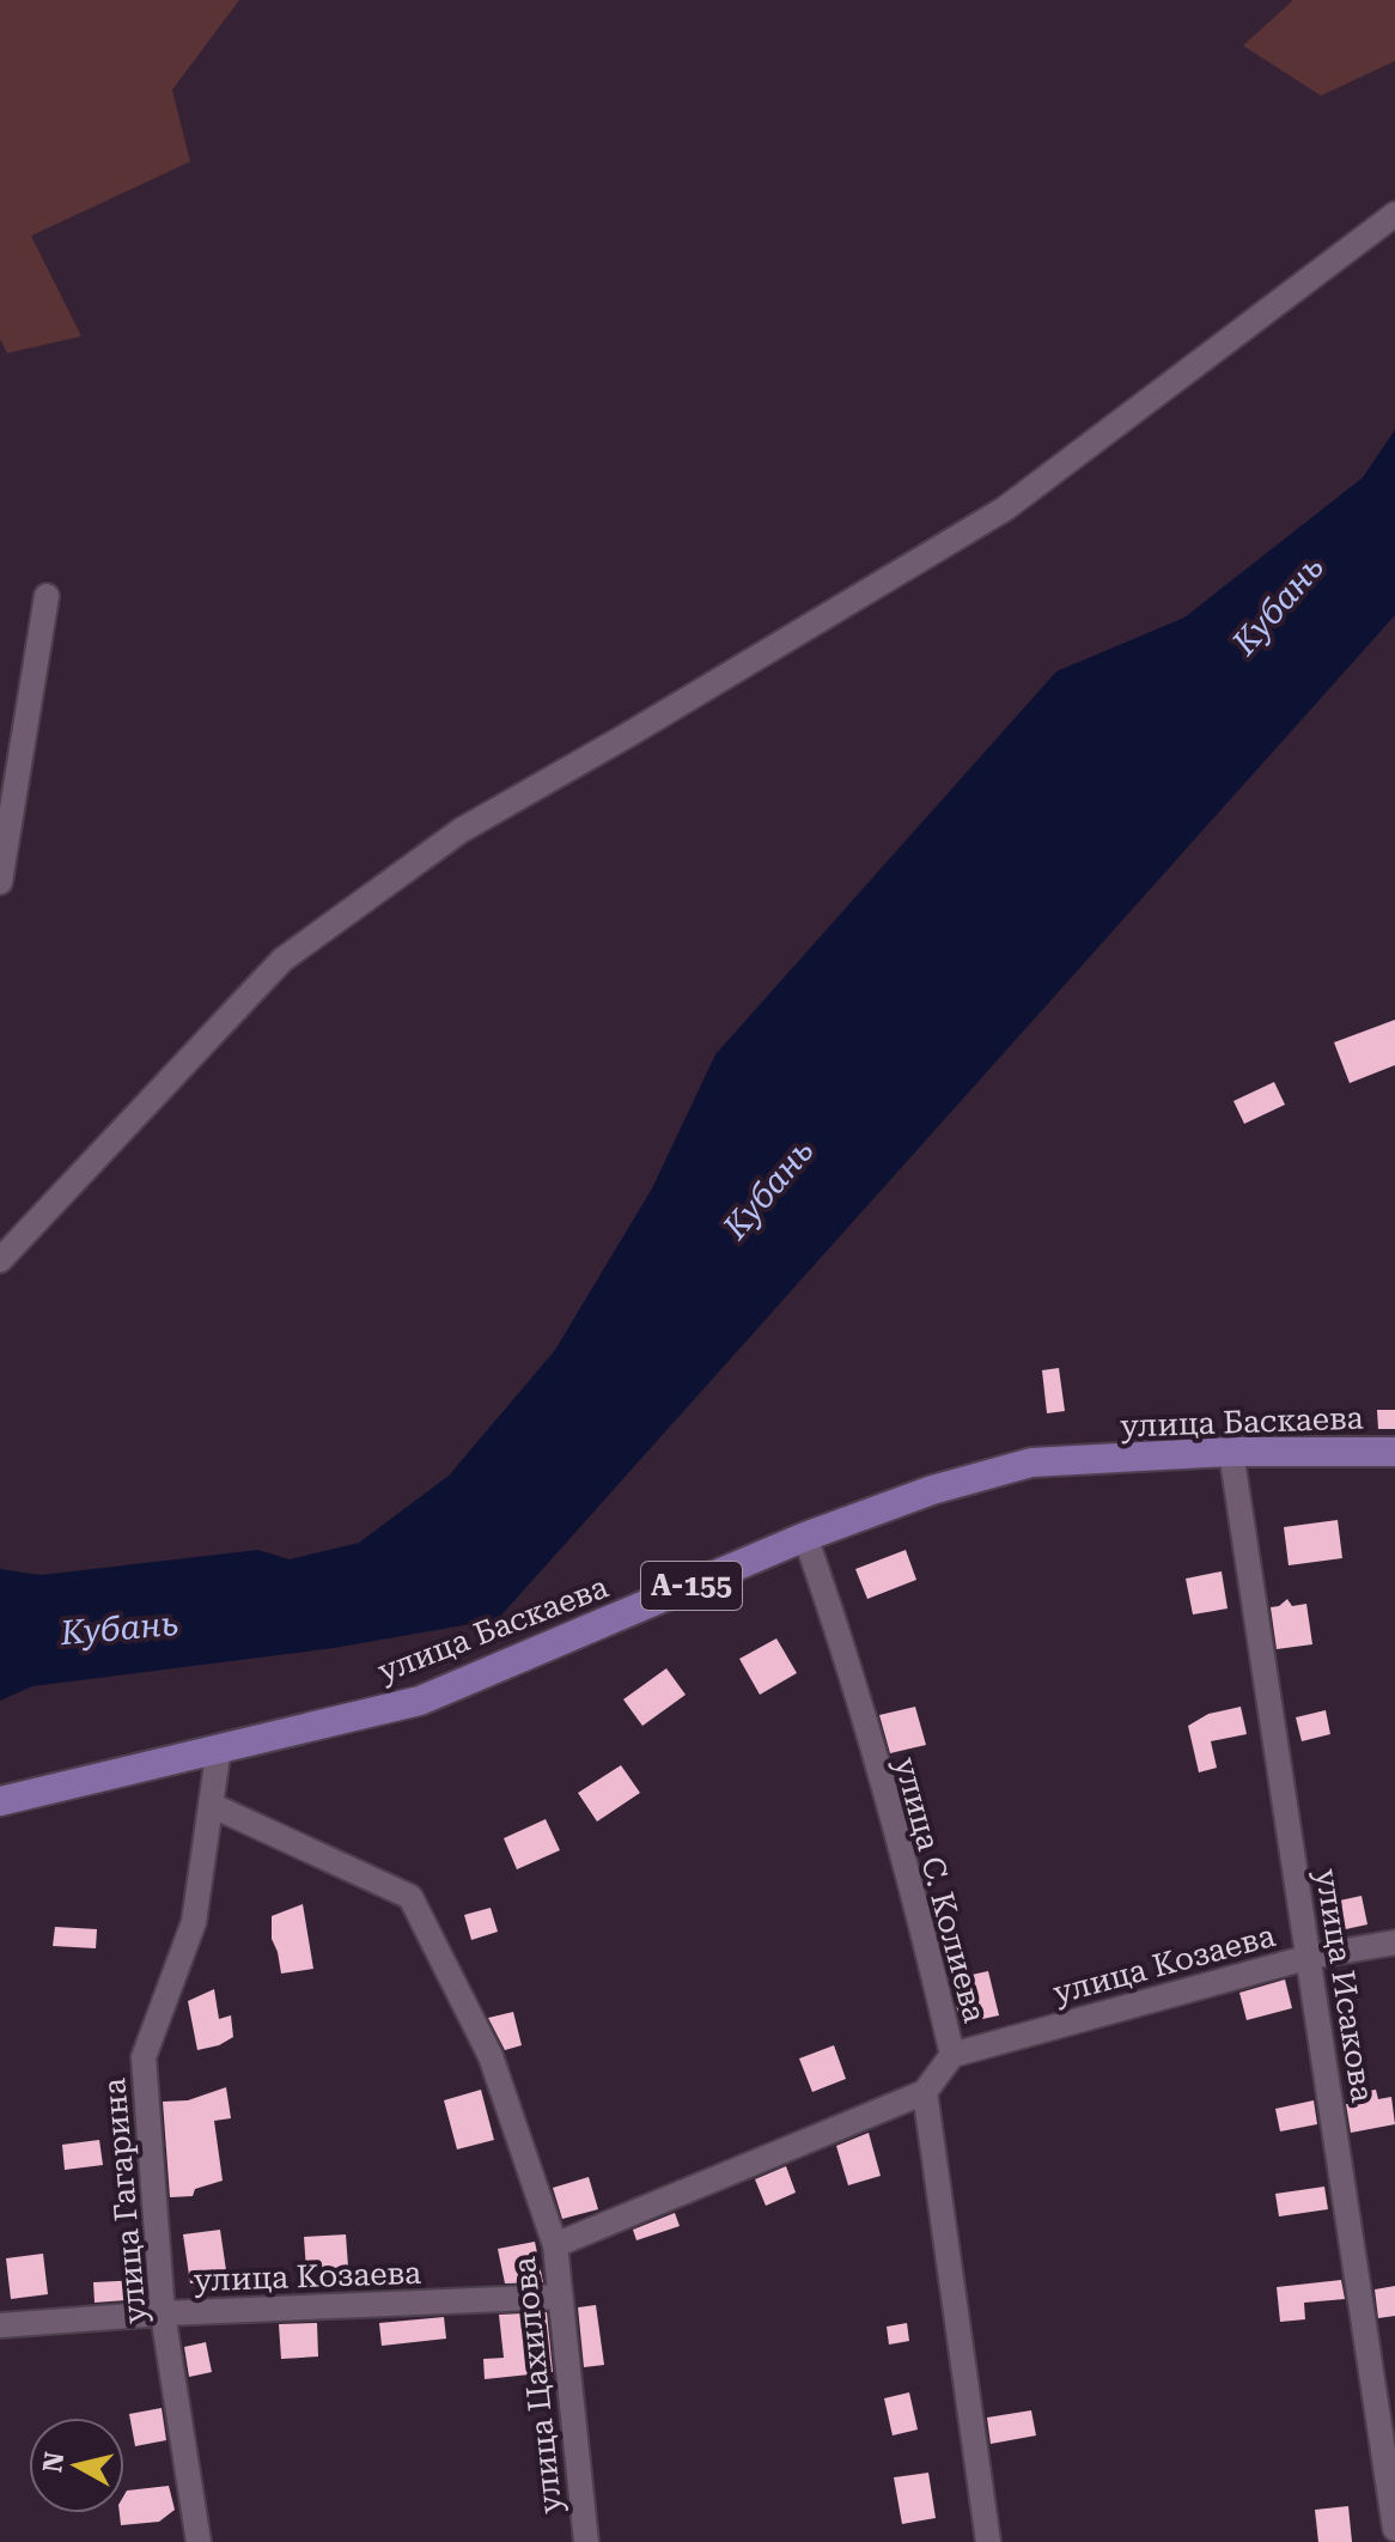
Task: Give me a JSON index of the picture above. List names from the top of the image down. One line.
{"streets":{"main road":["улица Баскаева","А-155"],"street":["улица С. Колиева","улица Козаева","улица Исакова","улица Гагарина","улица Цахилова"]},"crossings":[["улица Баскаева","улица С. Колиева"],["улица Баскаева","улица Исакова"],["улица Баскаева","улица Гагарина"],["улица С. Колиева","улица Козаева"],["улица Козаева","улица Исакова"],["улица Козаева","улица Гагарина"],["улица Козаева","улица Цахилова"],["улица Гагарина","улица Цахилова"]],"water":["Кубань"],"north":"left"}
